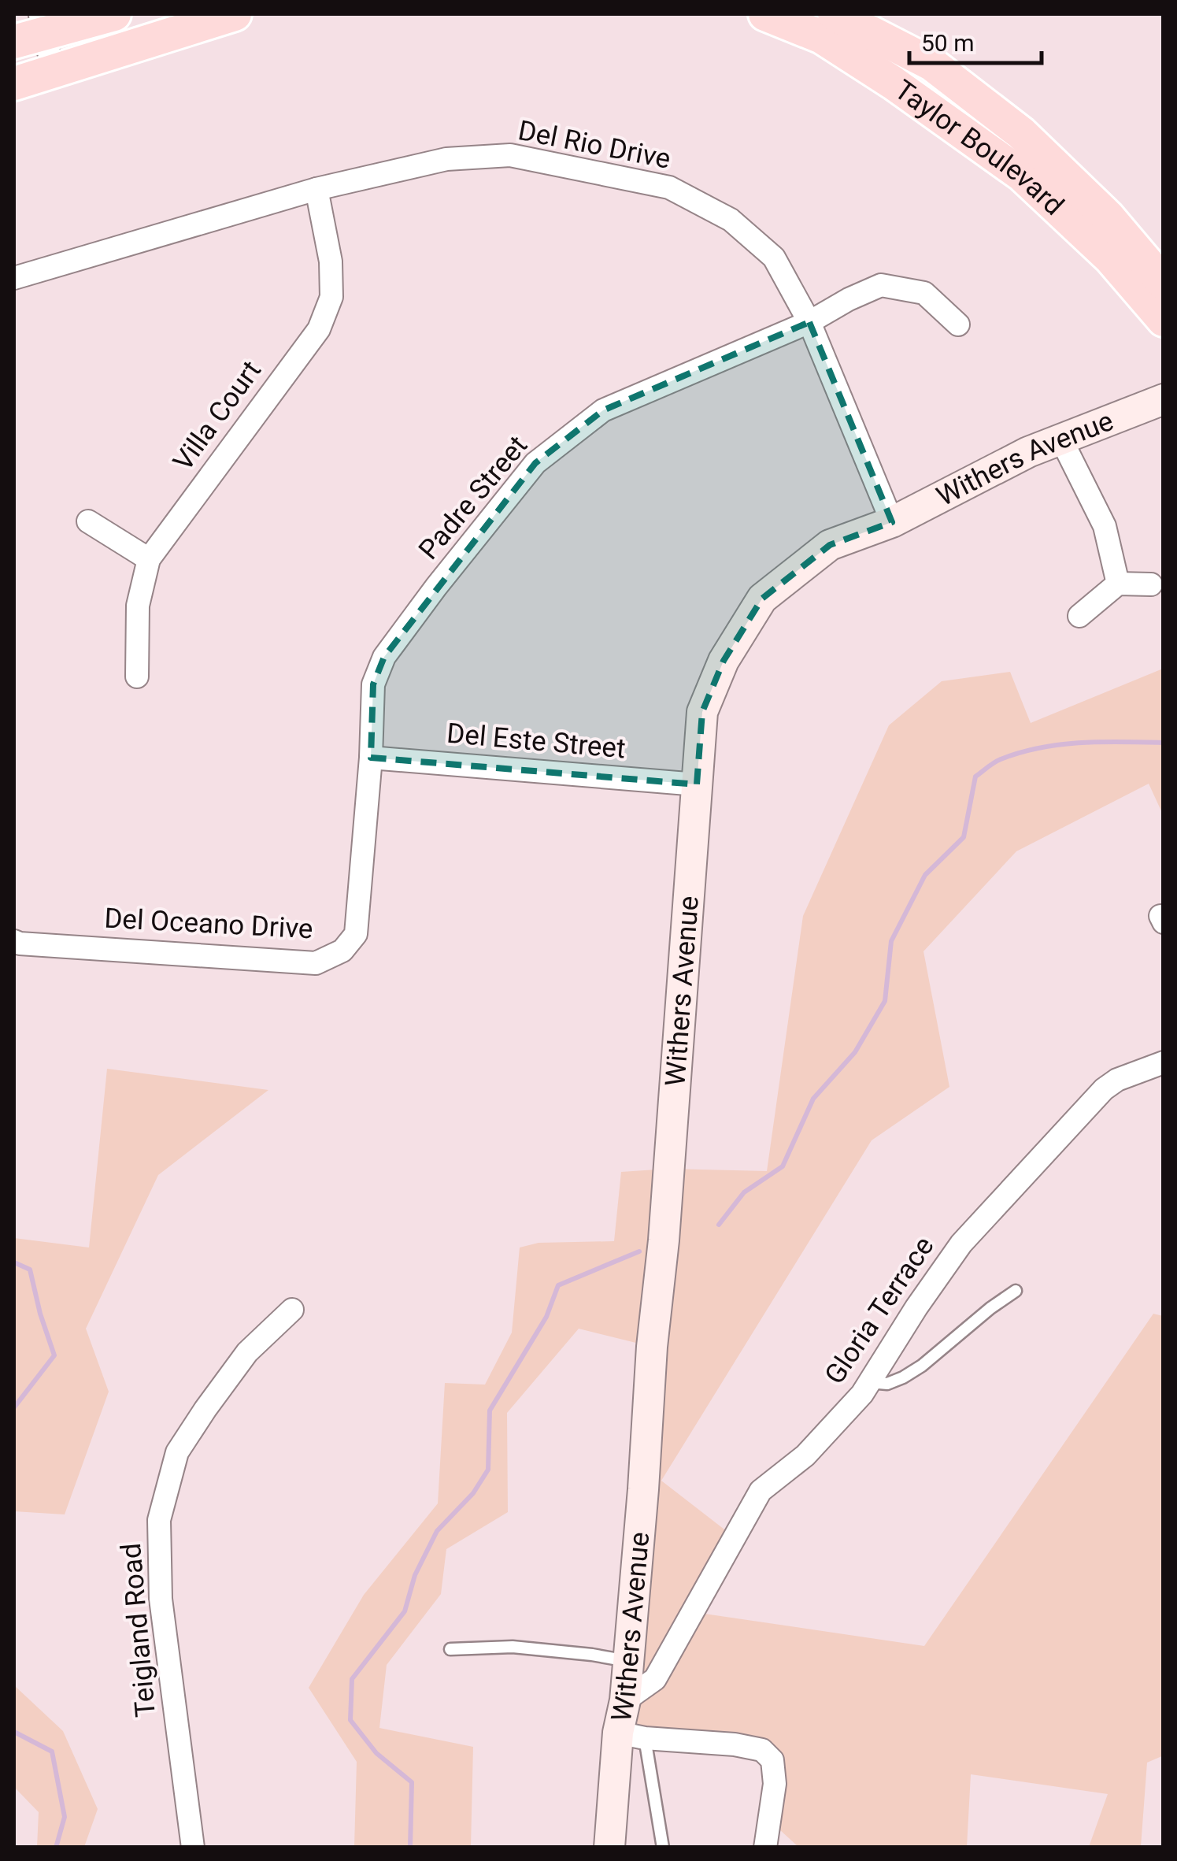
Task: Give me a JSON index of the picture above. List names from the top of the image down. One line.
{"streets":{"main road":["Taylor Boulevard"],"street":["Del Rio Drive","Villa Court","Withers Avenue","Padre Street","Del Este Street","Del Oceano Drive","Gloria Terrace","Teigland Road"]},"crossings":[["Del Rio Drive","Villa Court"],["Del Rio Drive","Withers Avenue"],["Del Rio Drive","Padre Street"],["Withers Avenue","Del Este Street"],["Withers Avenue","Gloria Terrace"],["Padre Street","Del Este Street"],["Padre Street","Del Oceano Drive"],["Del Este Street","Del Oceano Drive"]],"scale_bar":"50 m"}
